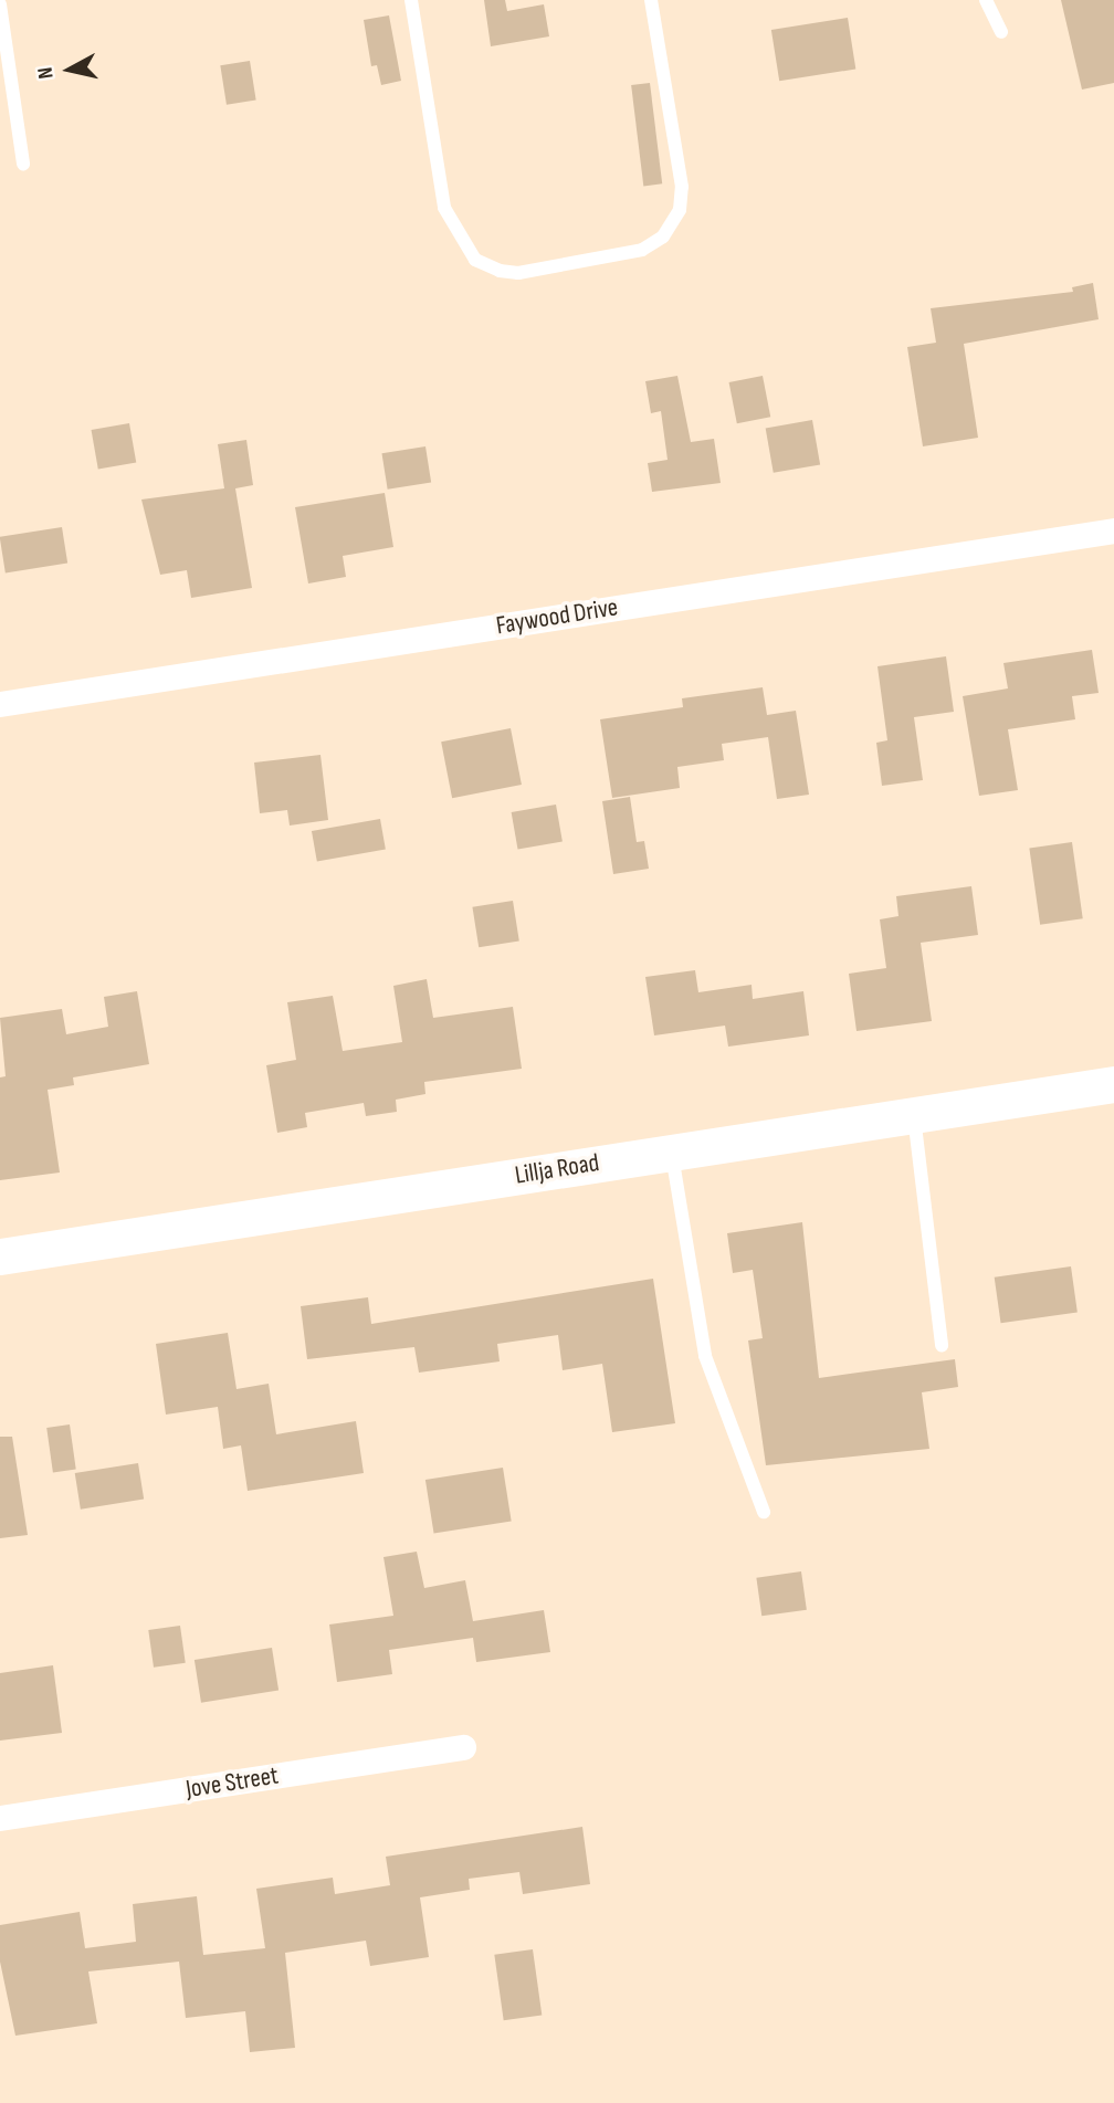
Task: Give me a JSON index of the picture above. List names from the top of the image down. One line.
{"streets":{"street":["Faywood Drive","Lillja Road","Jove Street"]},"north":"left"}
